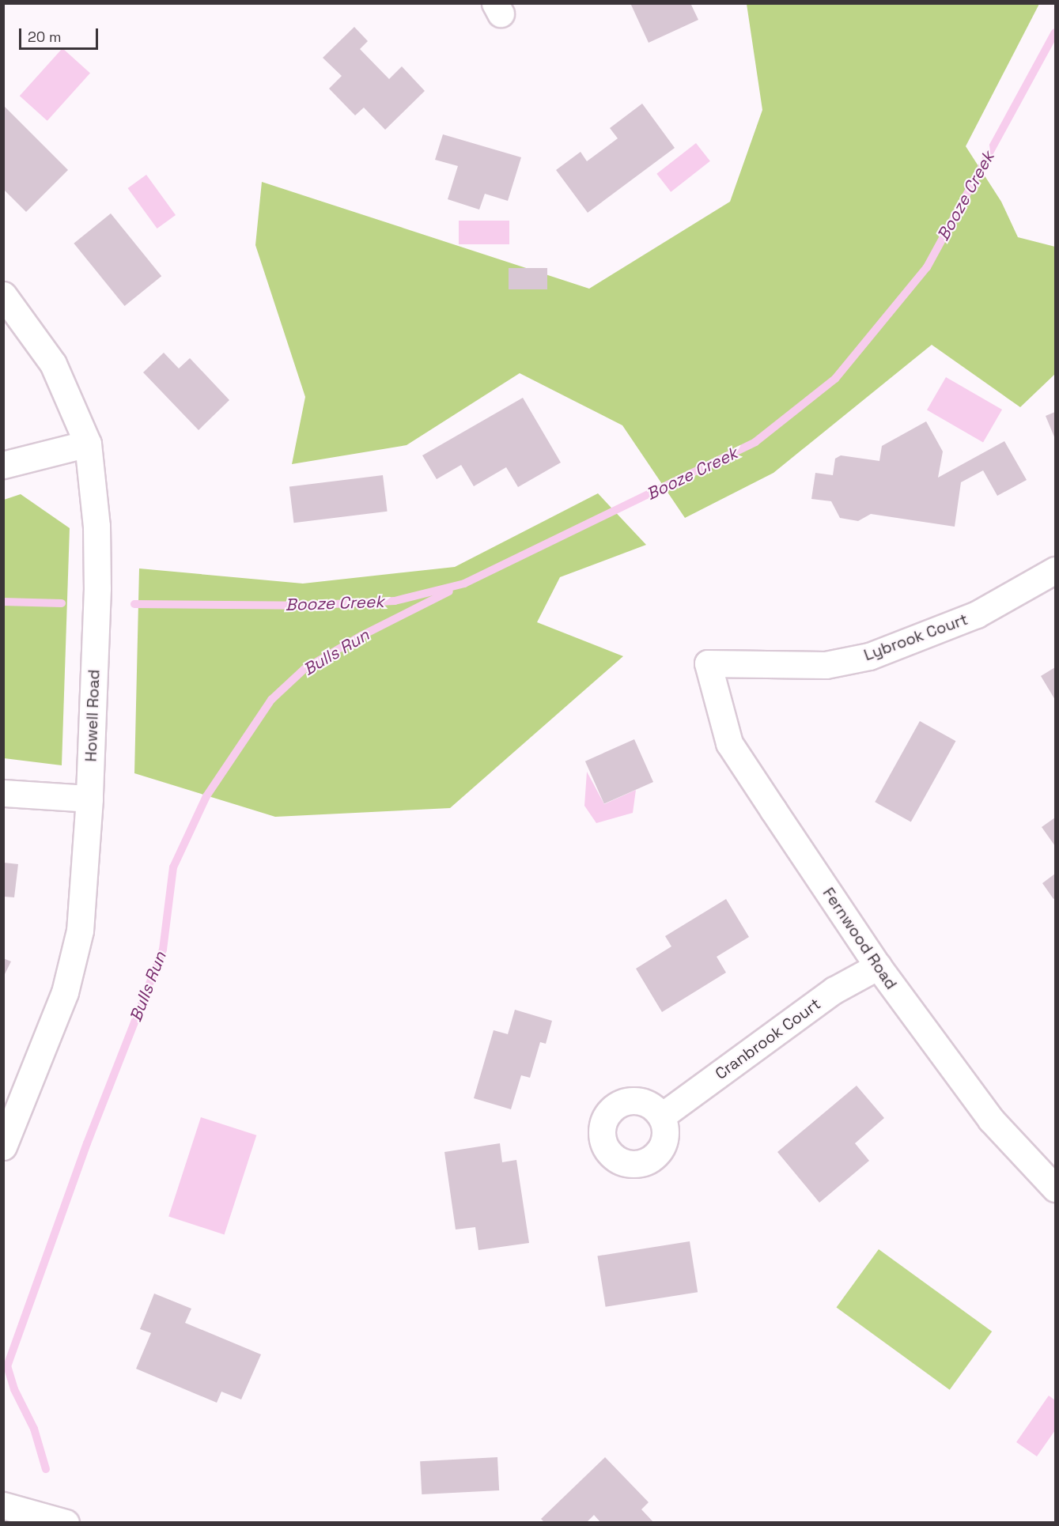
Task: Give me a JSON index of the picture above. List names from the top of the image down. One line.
{"streets":{"street":["Lybrook Court","Howell Road","Fernwood Road","Cranbrook Court"]},"crossings":[["Lybrook Court","Fernwood Road"],["Fernwood Road","Cranbrook Court"]],"water":["Booze Creek","Bulls Run"],"scale_bar":"20 m"}
